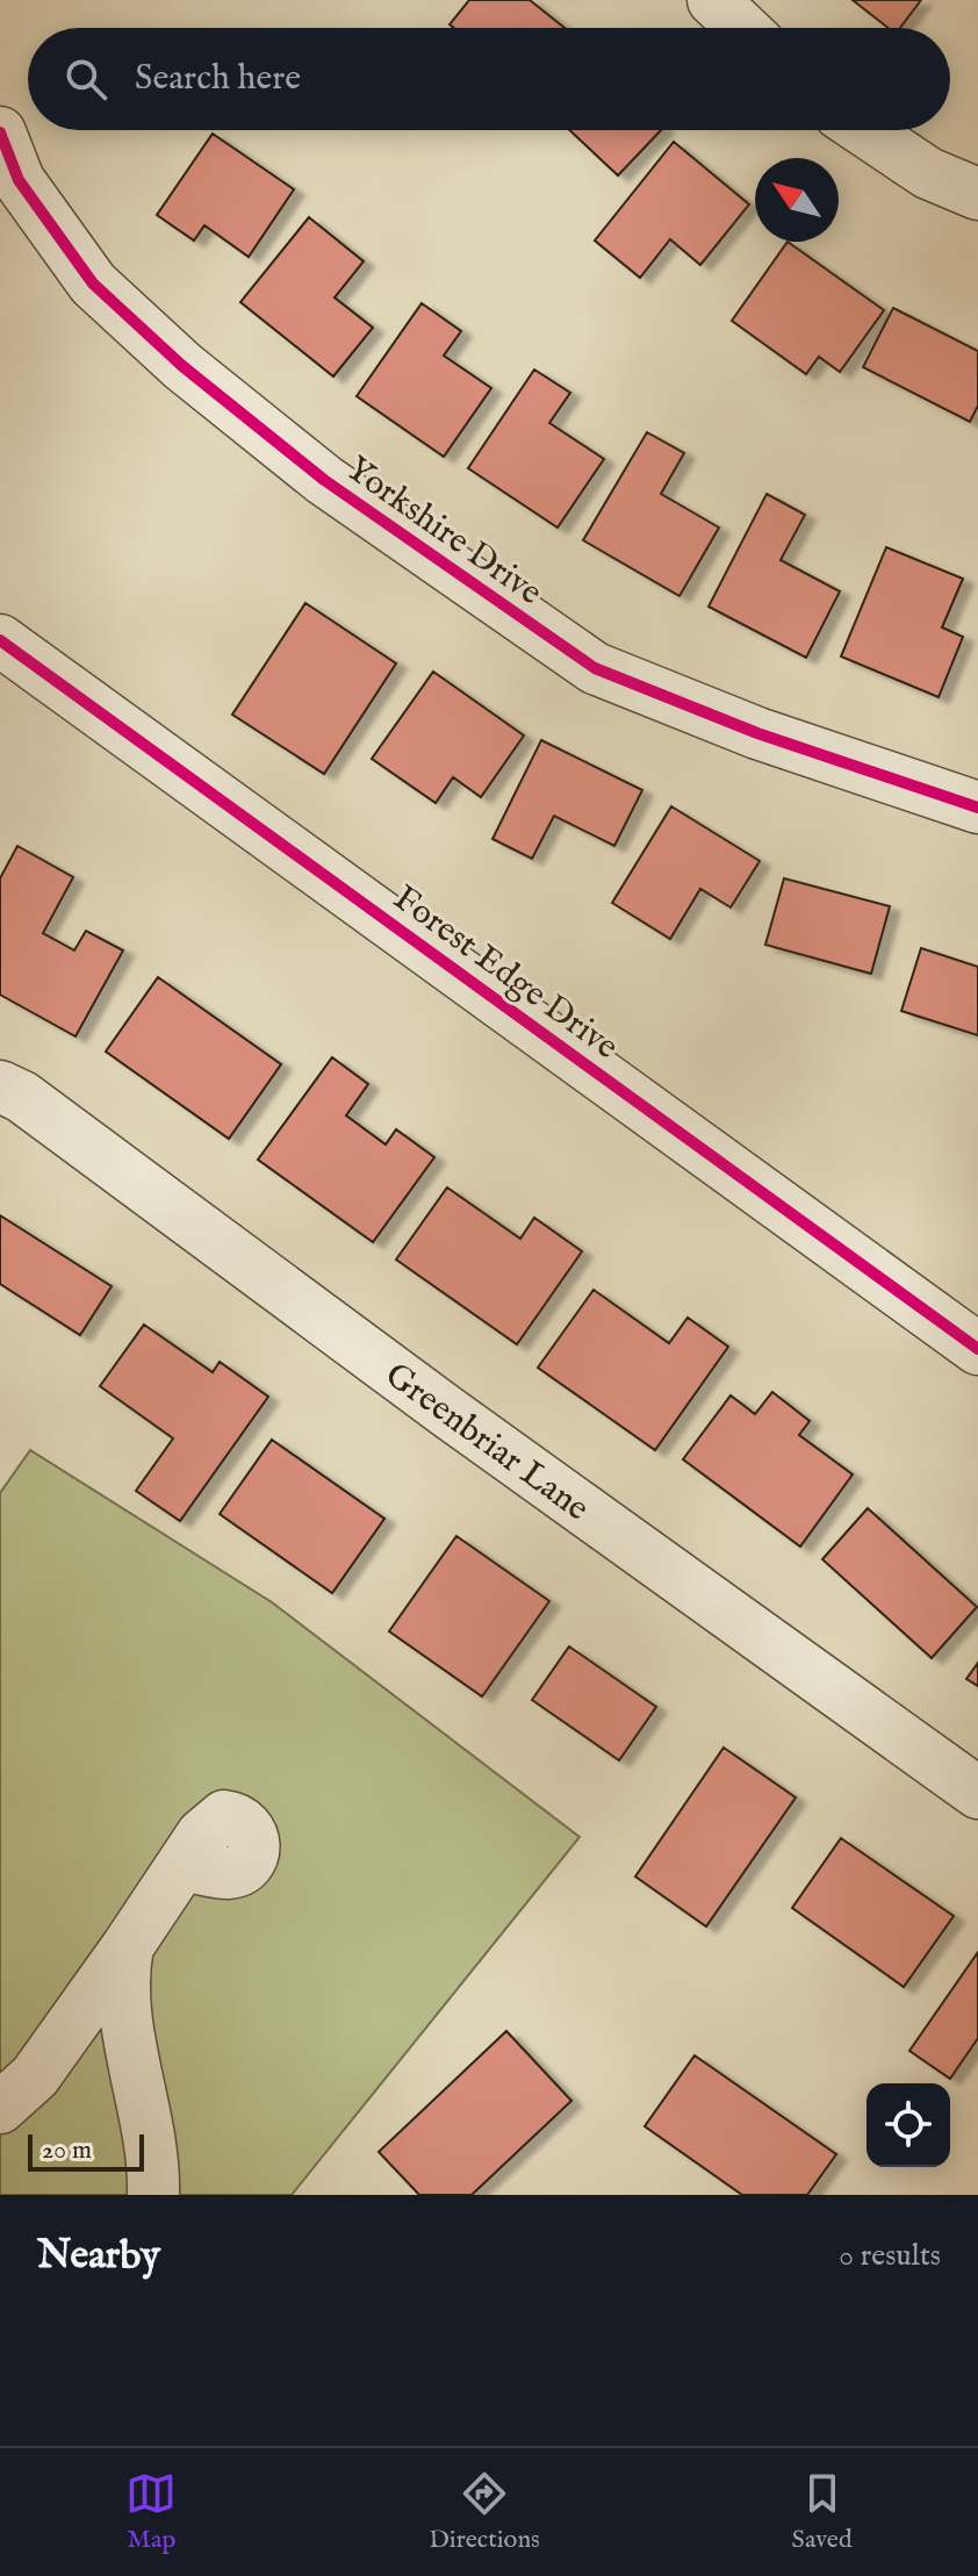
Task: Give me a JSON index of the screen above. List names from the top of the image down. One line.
{"streets":{"street":["Yorkshire Drive","Forest Edge Drive","Greenbriar Lane"]},"scale_bar":"20 m","north":"top left","page":{"search":"Search here","scale":"20 m","heading":["Nearby","0 results"],"nav":["Map","Directions","Saved"]}}
